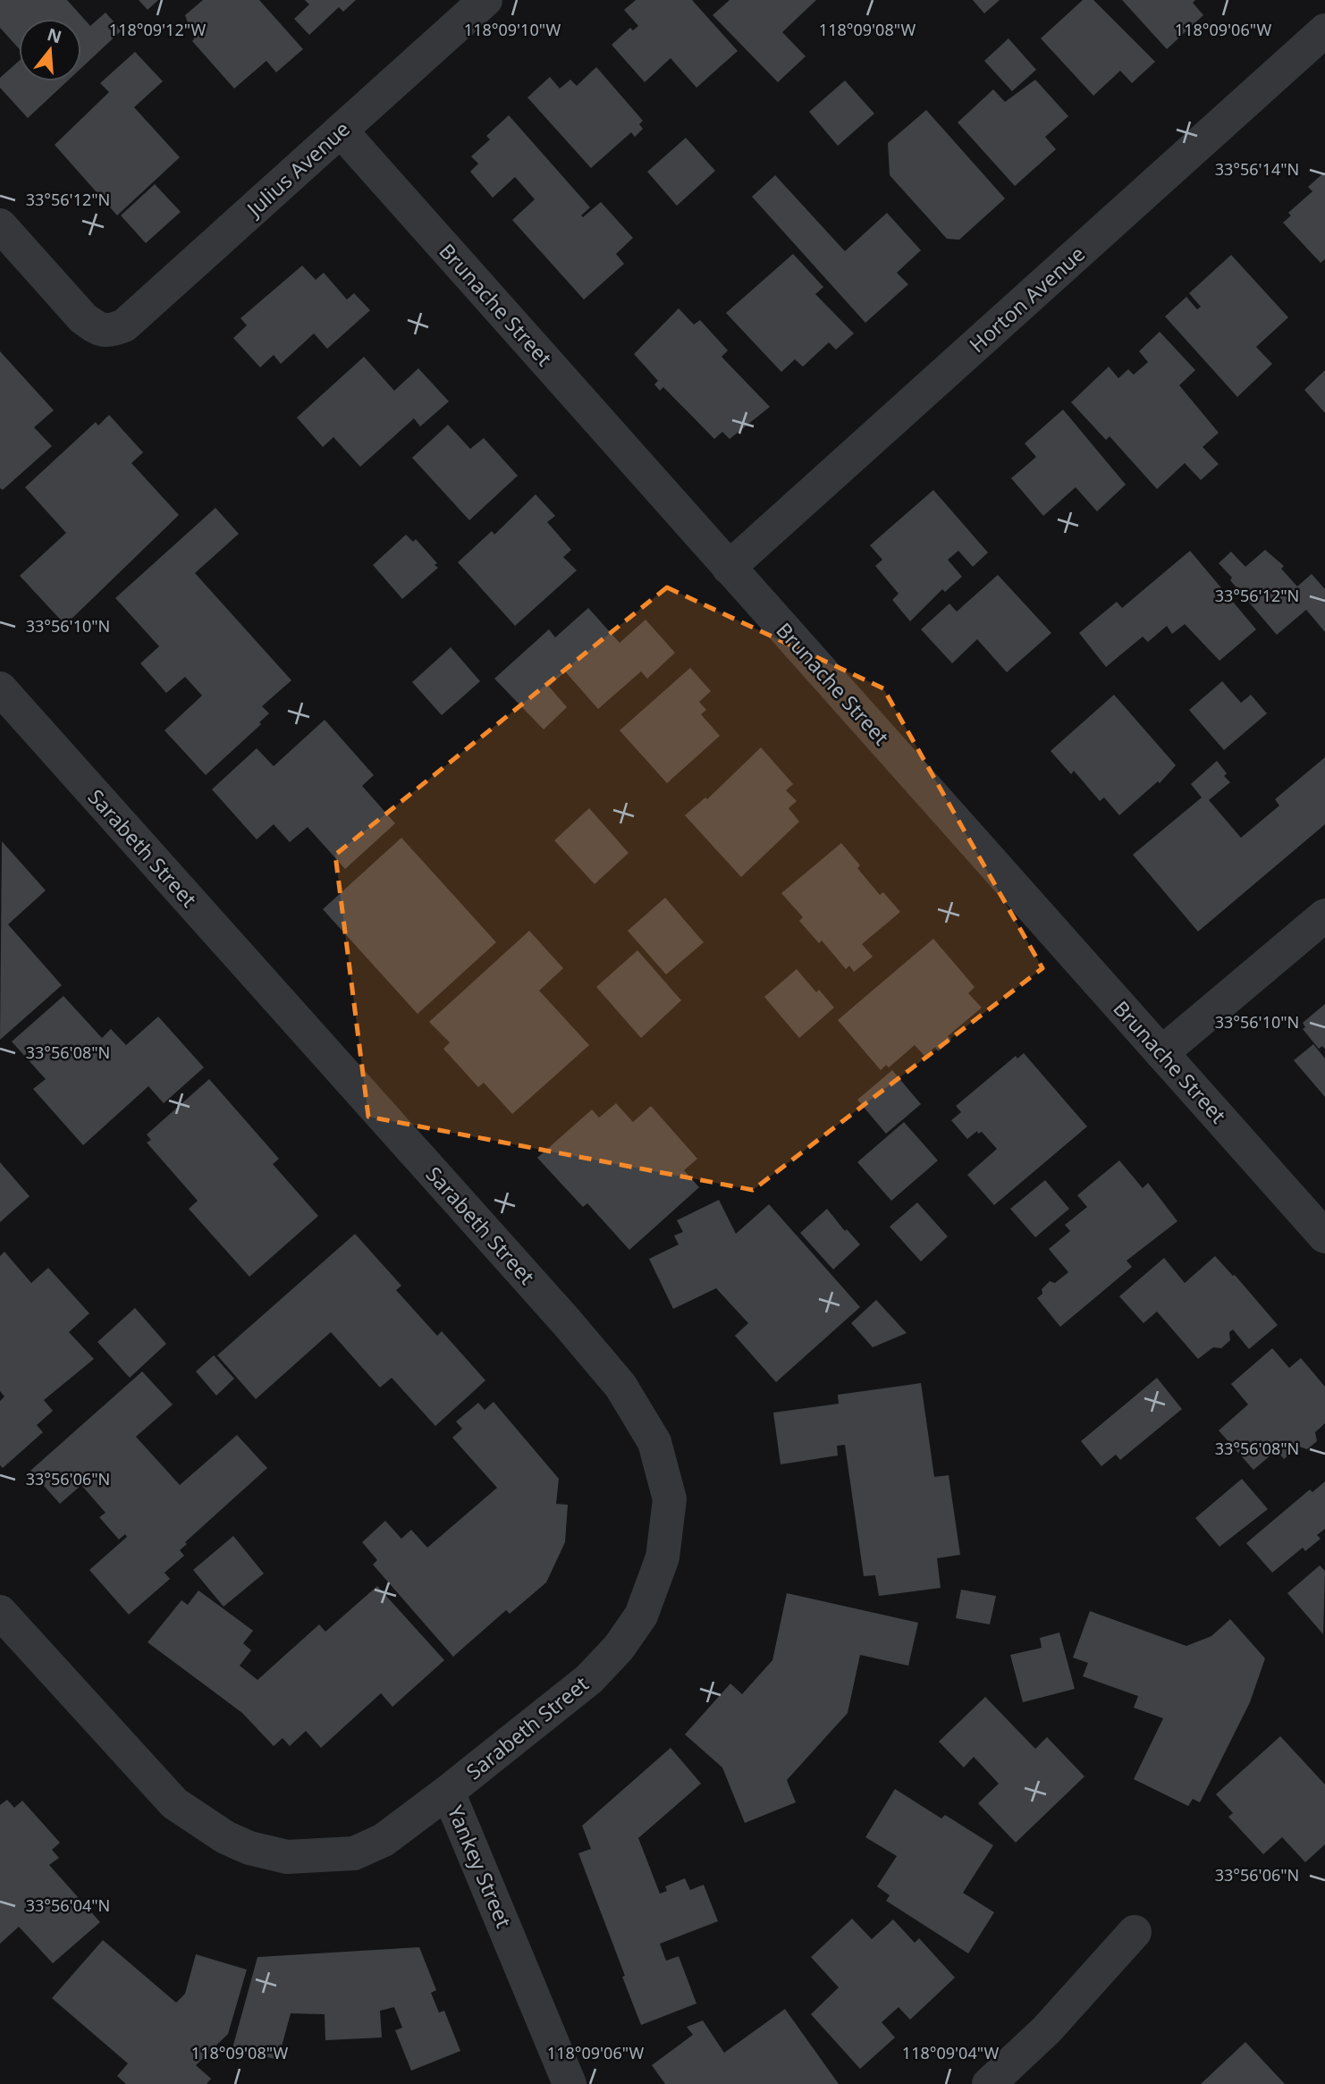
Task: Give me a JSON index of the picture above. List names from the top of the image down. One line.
{"streets":{"street":["Julius Avenue","Horton Avenue","Brunache Street","Sarabeth Street","Yankey Street"]},"crossings":[["Julius Avenue","Brunache Street"],["Horton Avenue","Brunache Street"],["Sarabeth Street","Yankey Street"]],"north":"top","coordinates":["118°09'12\"W","118°09'10\"W","118°09'08\"W","118°09'06\"W","33°56'14\"N","33°56'12\"N","33°56'10\"N","33°56'08\"N","33°56'06\"N","33°56'04\"N","118°09'04\"W"]}
